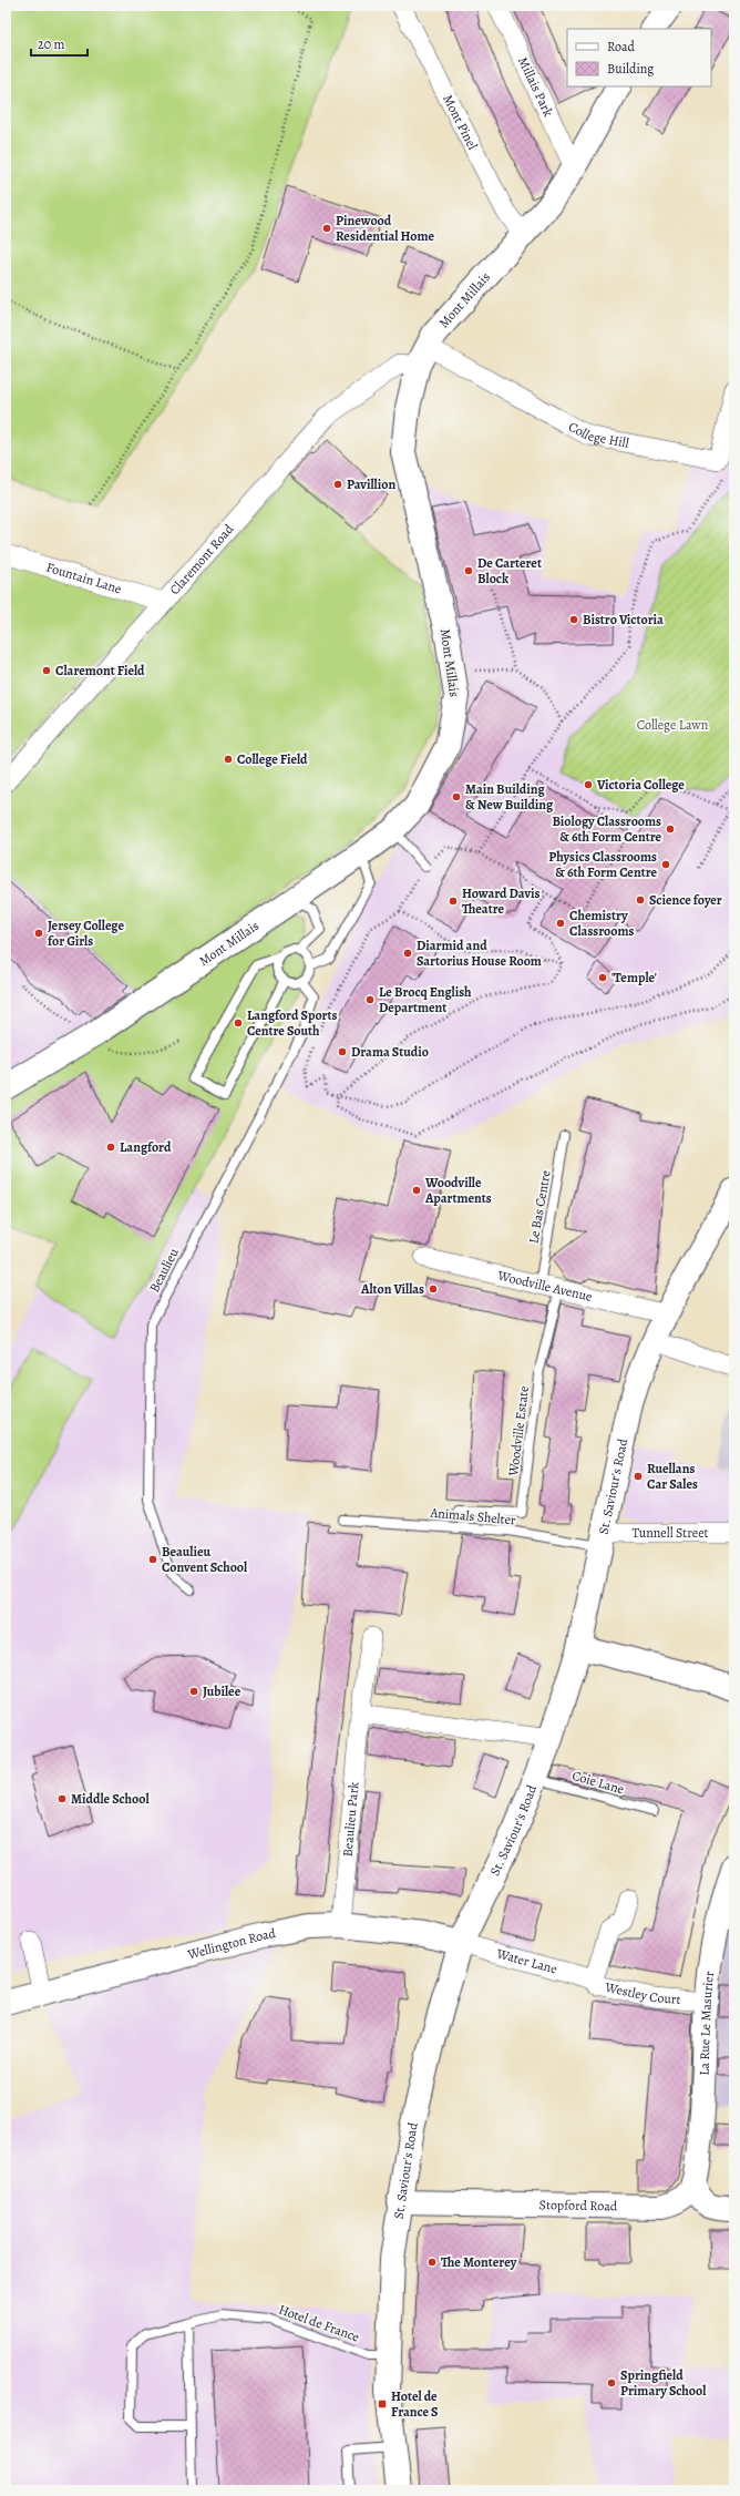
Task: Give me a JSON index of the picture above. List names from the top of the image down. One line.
{"streets":{"main road":["Mont Millais","St. Saviour's Road","Wellington Road","La Rue Le Masurier","Stopford Road"],"street":["Millais Park","Mont Pinel","College Hill","Claremont Road","Fountain Lane","Woodville Avenue","Tunnell Street","Beaulieu Park","Water Lane","Westley Court"],"lane":["Le Bas Centre","Beaulieu","Woodville Estate","Animals Shelter","Coie Lane","Hotel de France"]},"crossings":[["Millais Park","Mont Millais"],["Mont Pinel","Mont Millais"],["Mont Millais","College Hill"],["Mont Millais","Claremont Road"],["College Hill","Claremont Road"],["Claremont Road","Fountain Lane"],["Le Bas Centre","Woodville Avenue"],["Woodville Avenue","Woodville Estate"],["Woodville Avenue","St. Saviour's Road"],["St. Saviour's Road","Animals Shelter"],["St. Saviour's Road","Tunnell Street"],["St. Saviour's Road","Coie Lane"],["St. Saviour's Road","Wellington Road"],["St. Saviour's Road","Water Lane"],["St. Saviour's Road","Stopford Road"],["St. Saviour's Road","Hotel de France"],["Animals Shelter","Tunnell Street"],["Beaulieu Park","Wellington Road"],["Wellington Road","Water Lane"],["Water Lane","Westley Court"],["Westley Court","La Rue Le Masurier"],["La Rue Le Masurier","Stopford Road"]],"parks":["College Lawn"],"places":{"other":["Pinewood Residential Home","Pavillion","De Carteret Block","Bistro Victoria","Claremont Field","College Field","Victoria College","Main Building & New Building","Biology Classrooms & 6th Form Centre","Physics Classrooms & 6th Form Centre","Science foyer","Howard Davis Theatre","Chemistry Classrooms","Jersey College for Girls","Diarmid and Sartorius House Room","'Temple'","Le Brocq English Department","Langford Sports Centre South","Drama Studio","Langford","Woodville Apartments","Alton Villas","Ruellans Car Sales","Beaulieu Convent School","Jubilee","Middle School","The Monterey","Springfield Primary School"],"transit":["Hotel de France S"]},"legend":["Road","Building"],"scale_bar":"20 m"}
